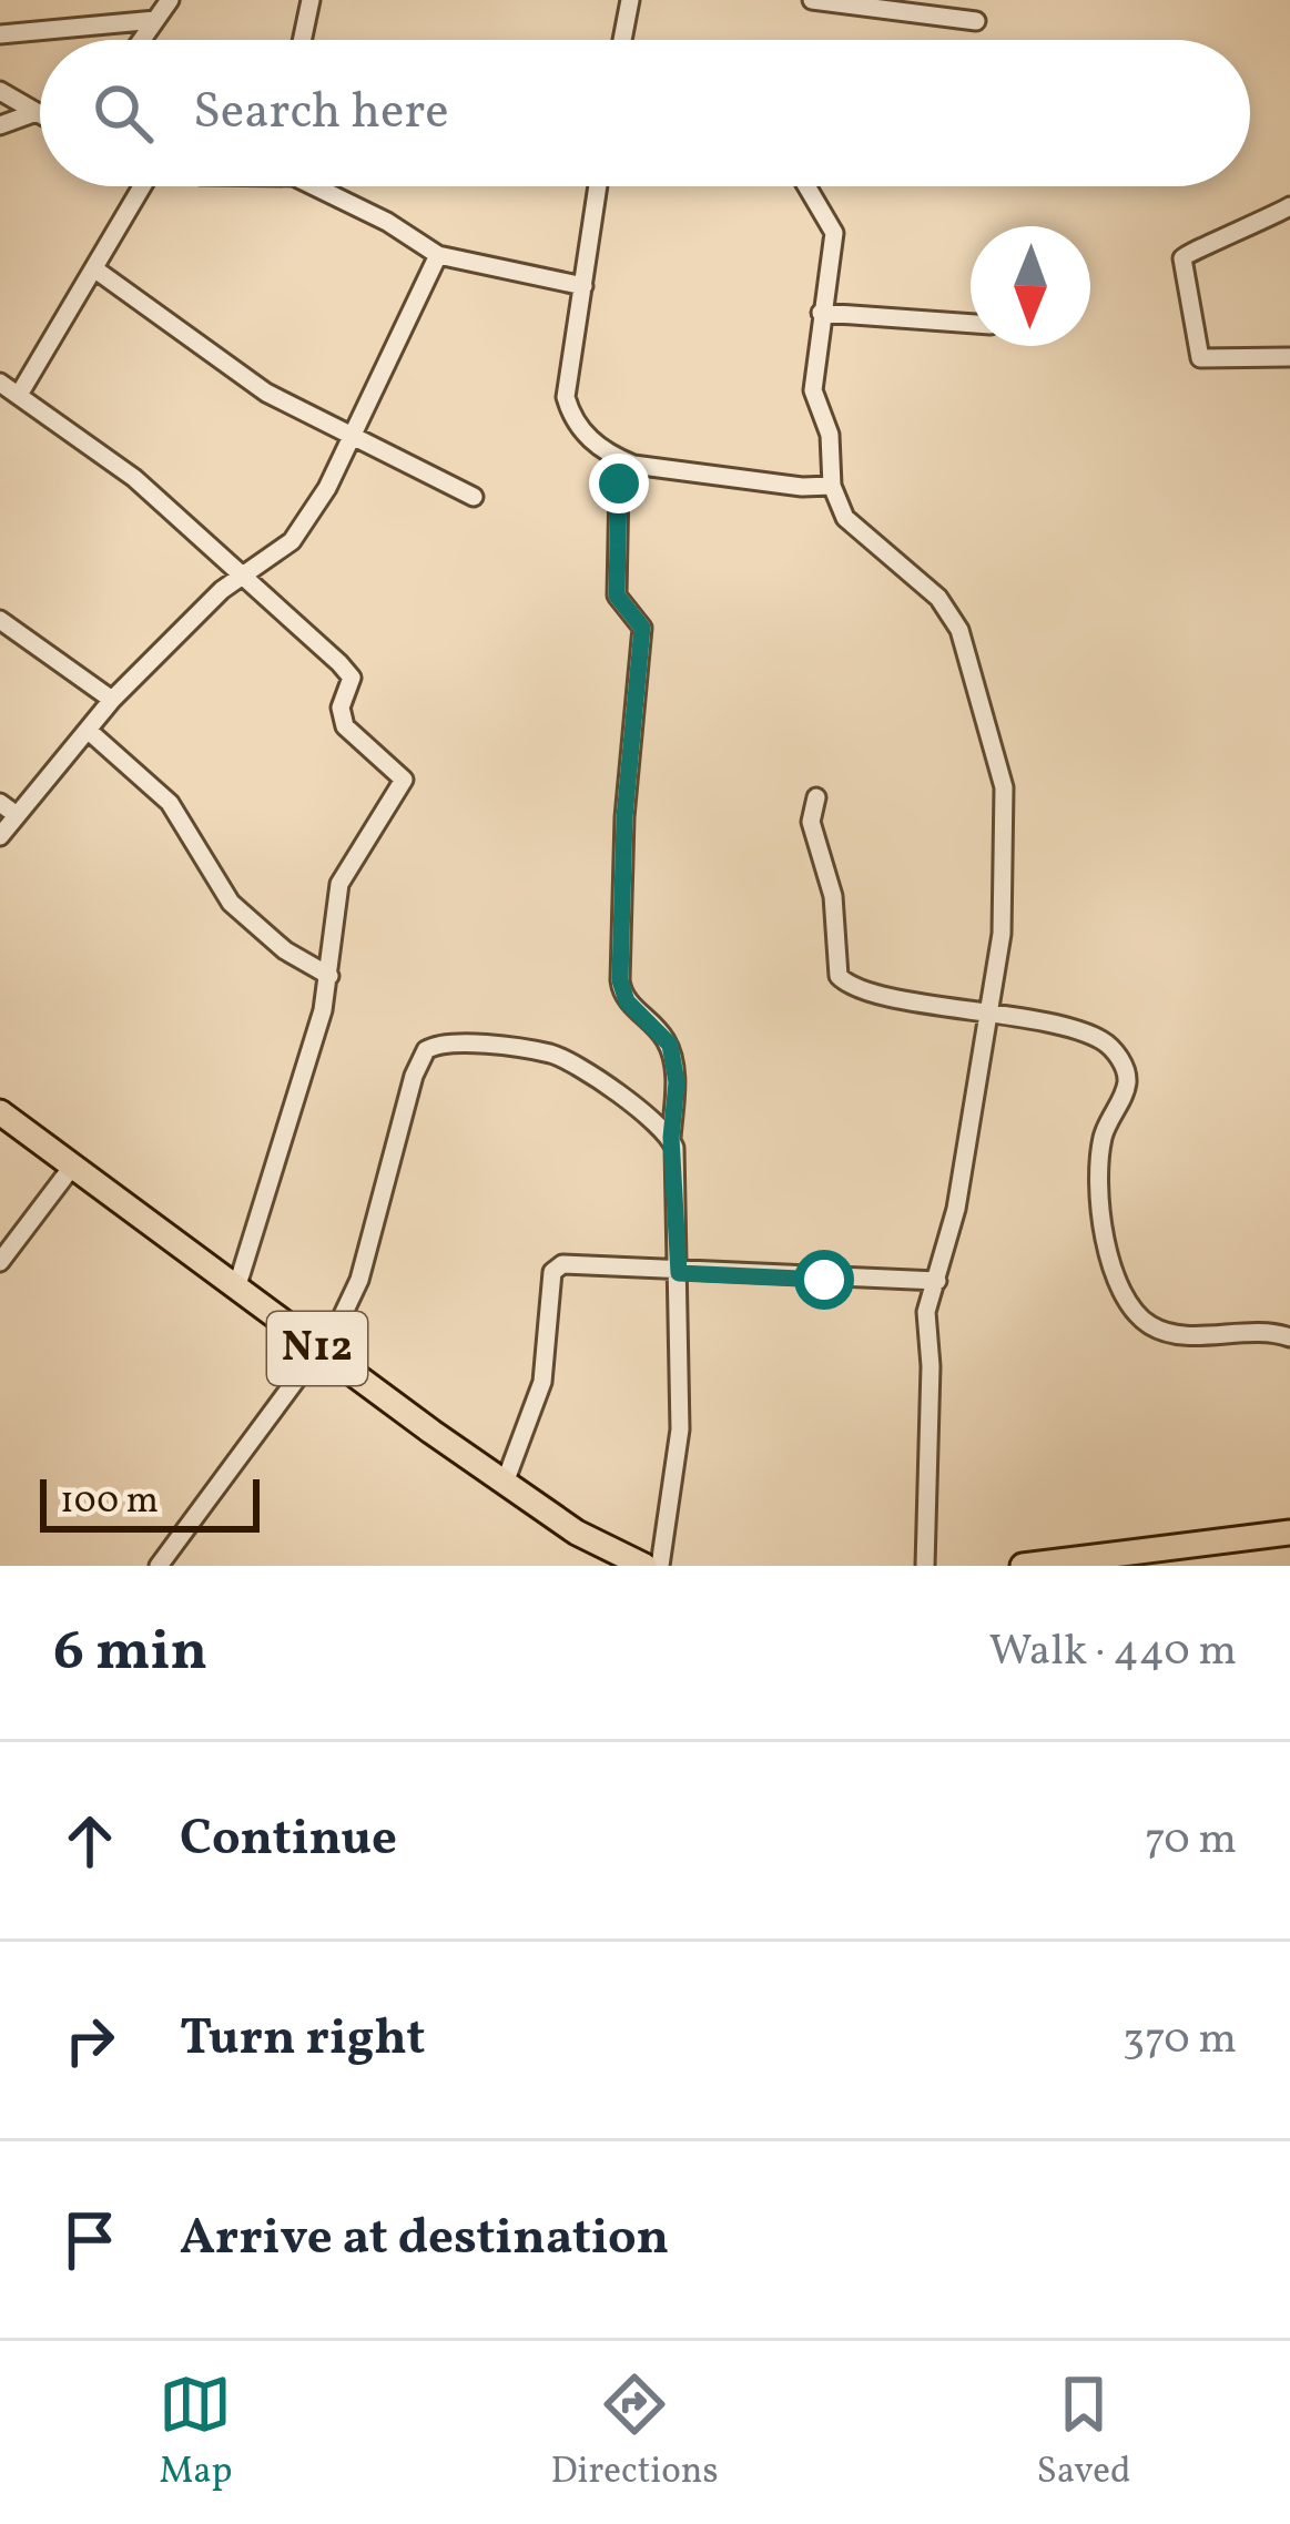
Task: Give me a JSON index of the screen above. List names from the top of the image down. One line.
{"streets":{"highway":["N12"]},"scale_bar":"100 m","north":"bottom","page":{"search":"Search here","scale":"100 m","heading":["6 min","Walk · 440 m"],"list":[["Continue","70 m"],["Turn right","370 m"],"Arrive at destination"],"nav":["Map","Directions","Saved"]}}
